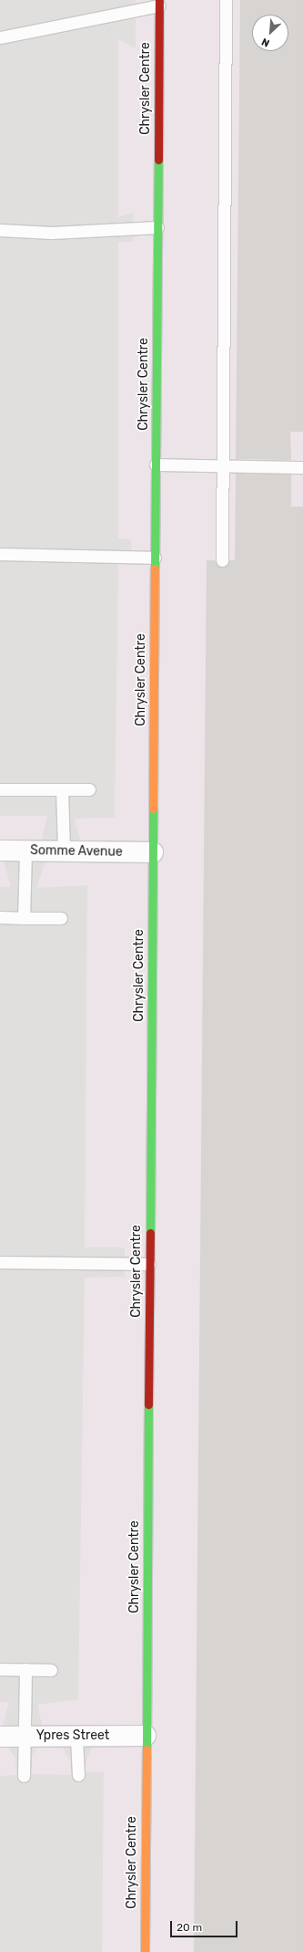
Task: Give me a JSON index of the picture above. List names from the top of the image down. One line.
{"streets":{"street":["Chrysler Centre","Somme Avenue","Ypres Street"]},"crossings":[["Chrysler Centre","Somme Avenue"],["Chrysler Centre","Ypres Street"]],"scale_bar":"20 m","north":"bottom left"}
